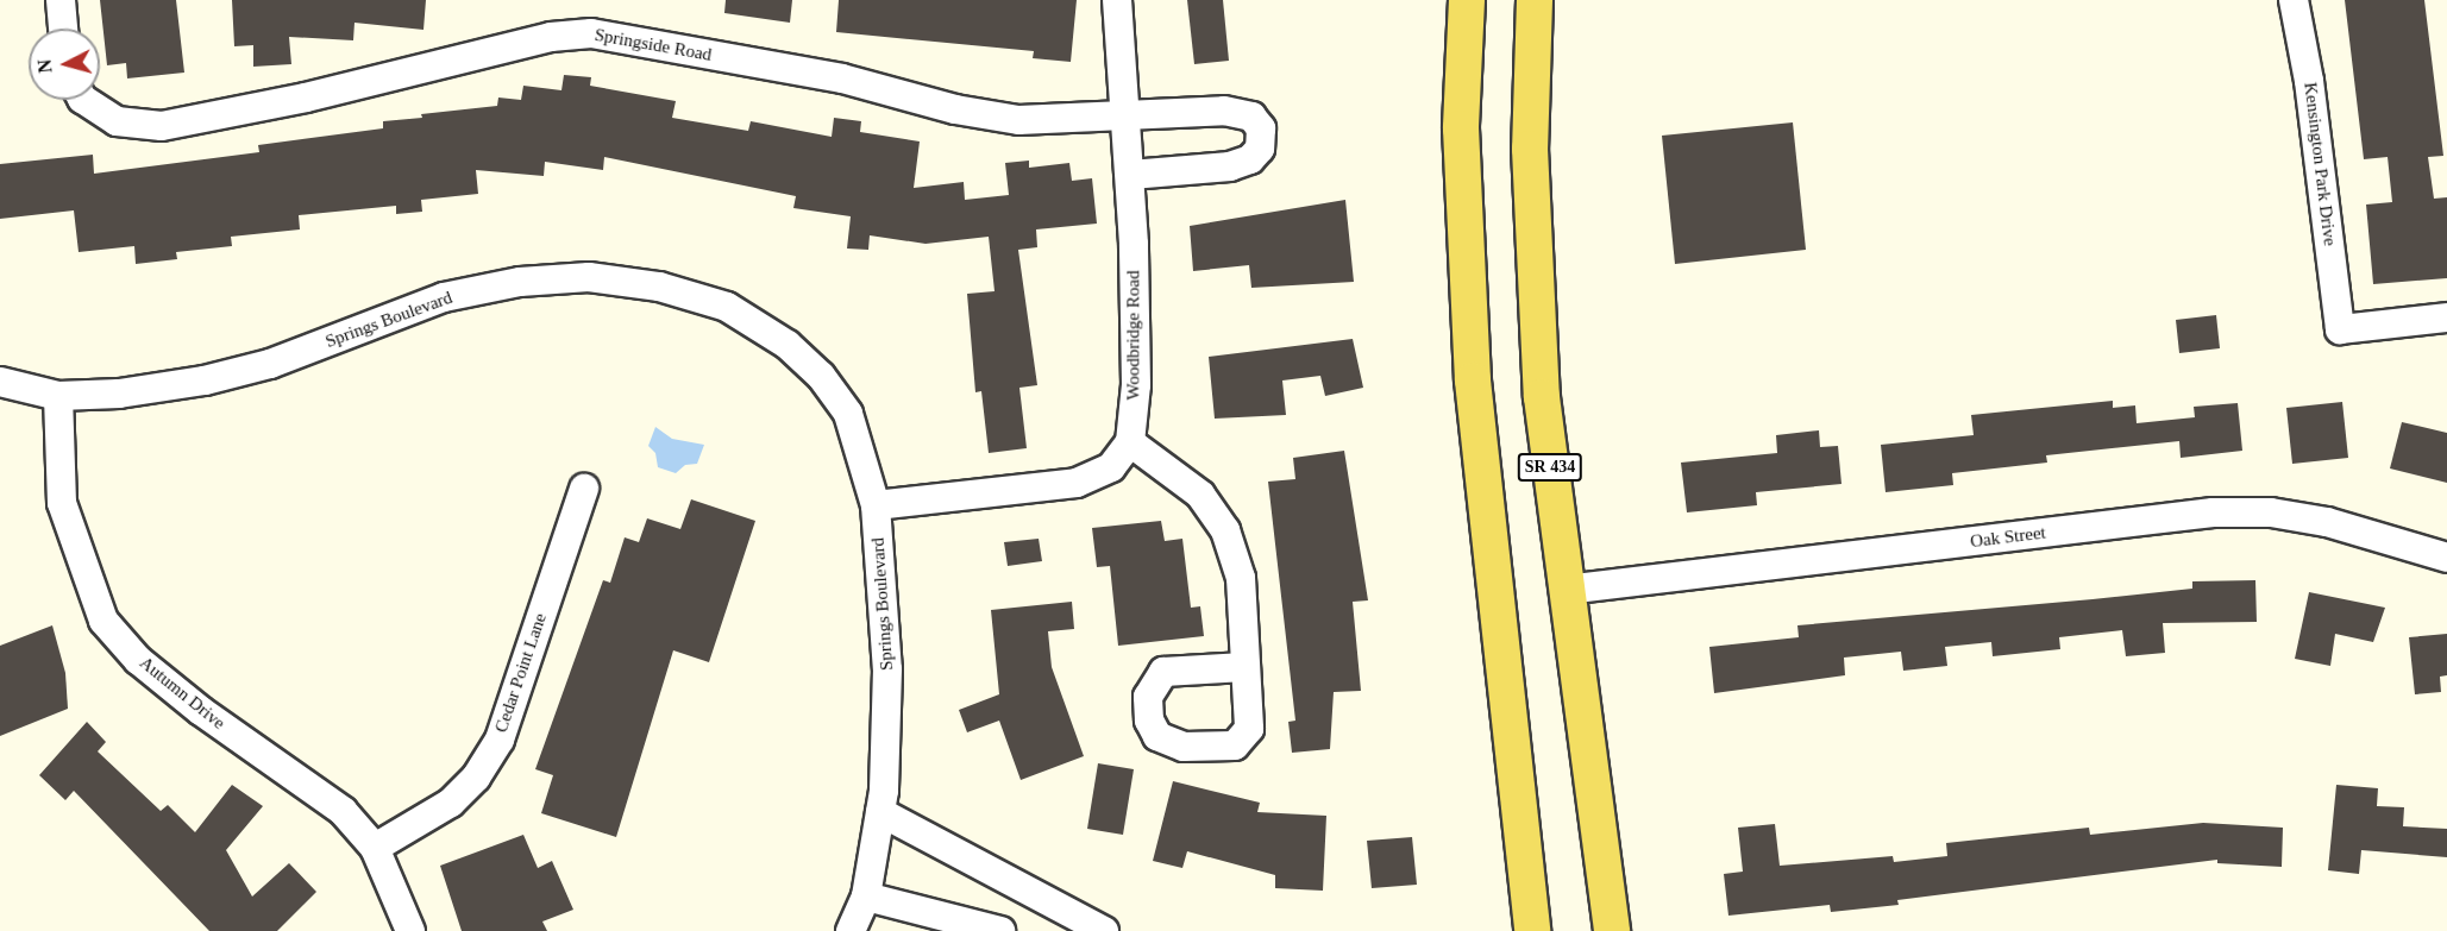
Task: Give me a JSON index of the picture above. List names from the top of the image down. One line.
{"streets":{"main road":["SR 434"],"street":["Springside Road","Kensington Park Drive","Springs Boulevard","Woodbridge Road","Oak Street","Cedar Point Lane","Autumn Drive"]},"crossings":[["Springside Road","Woodbridge Road"],["Springs Boulevard","Autumn Drive"],["SR 434","Oak Street"],["Cedar Point Lane","Autumn Drive"]],"north":"left"}
